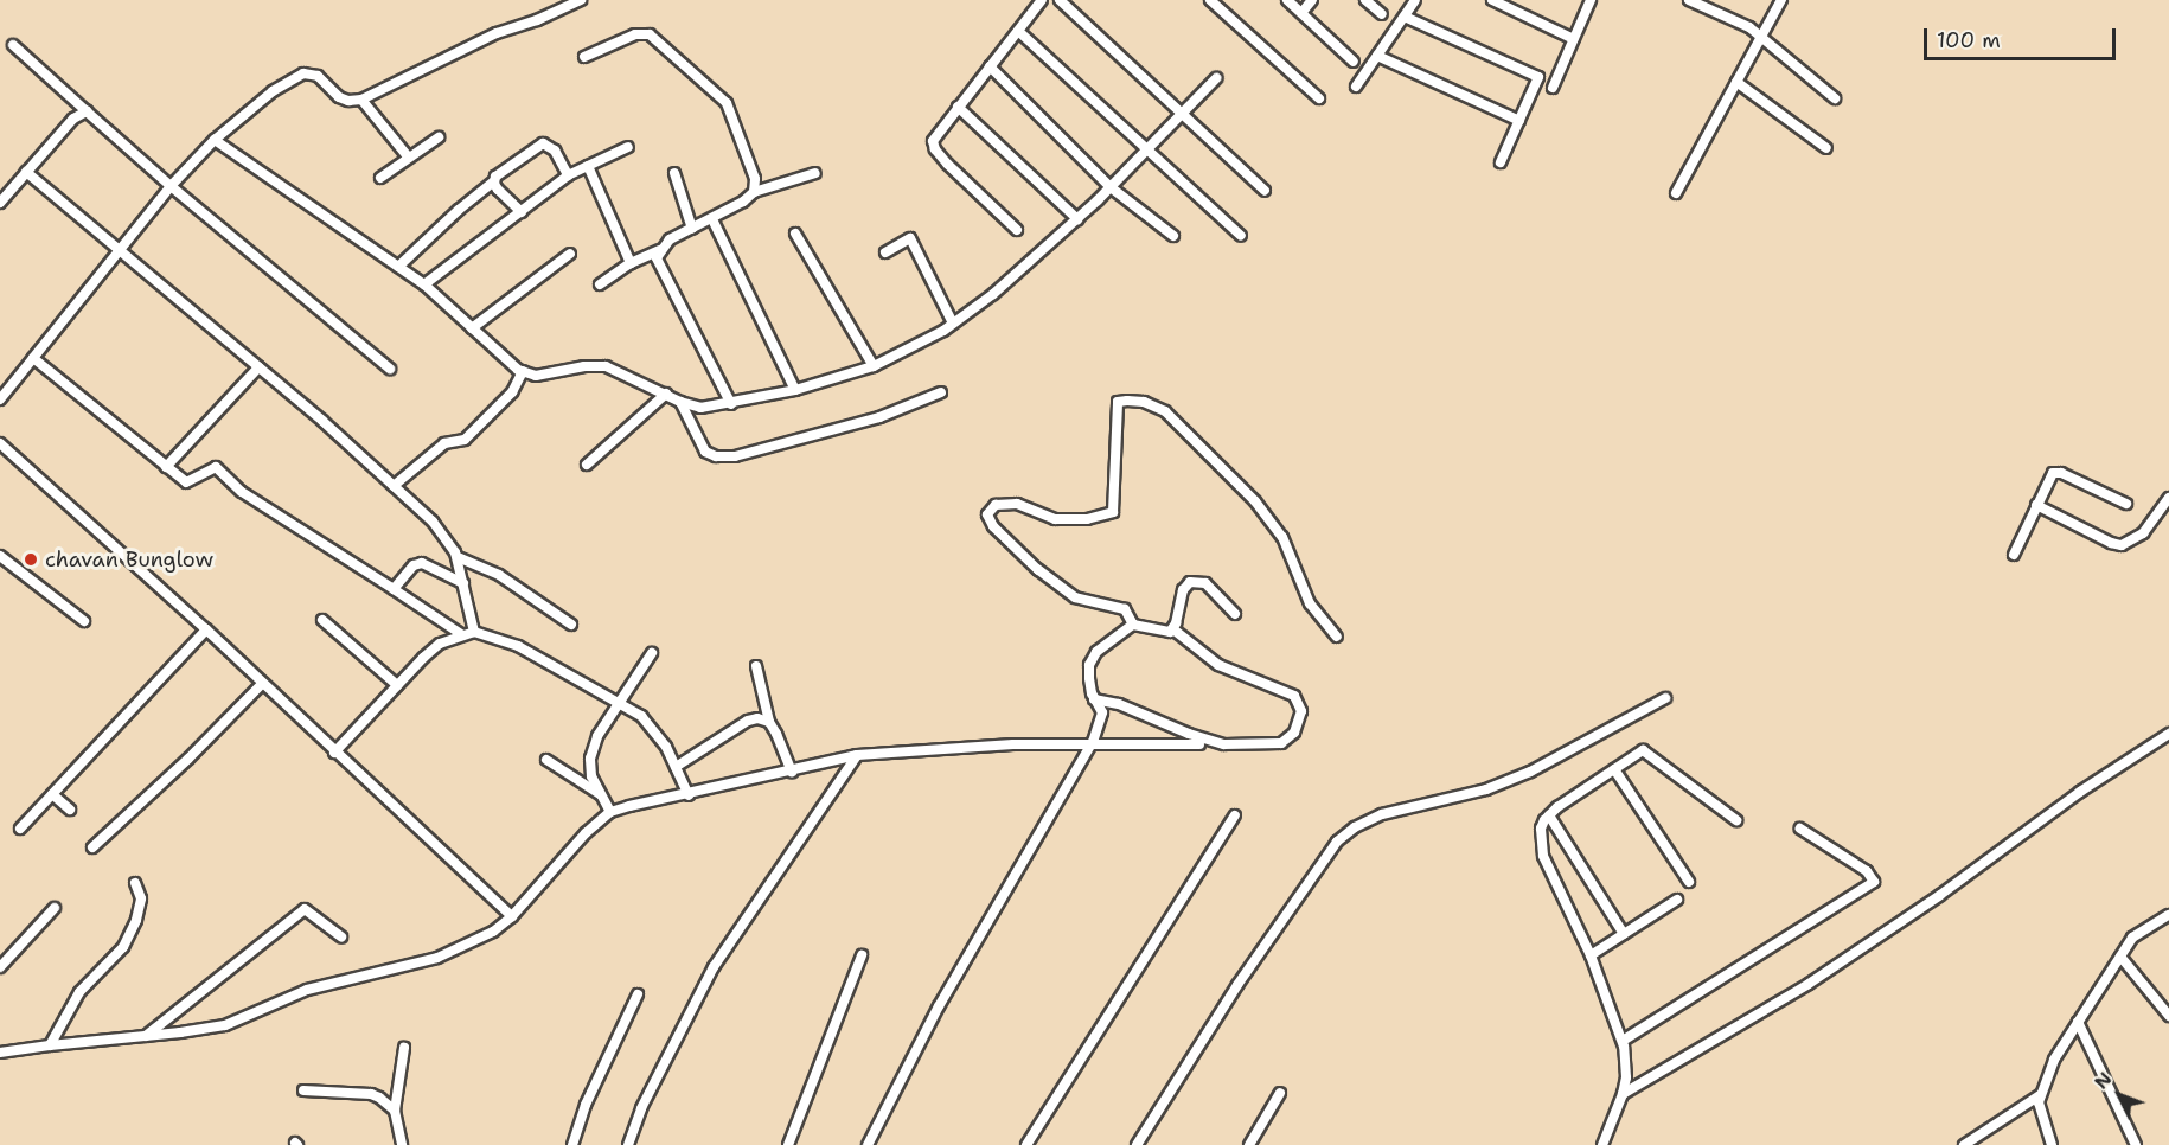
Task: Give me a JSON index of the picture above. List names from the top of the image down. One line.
{"places":["chavan Bunglow"],"scale_bar":"100 m","north":"top left"}
